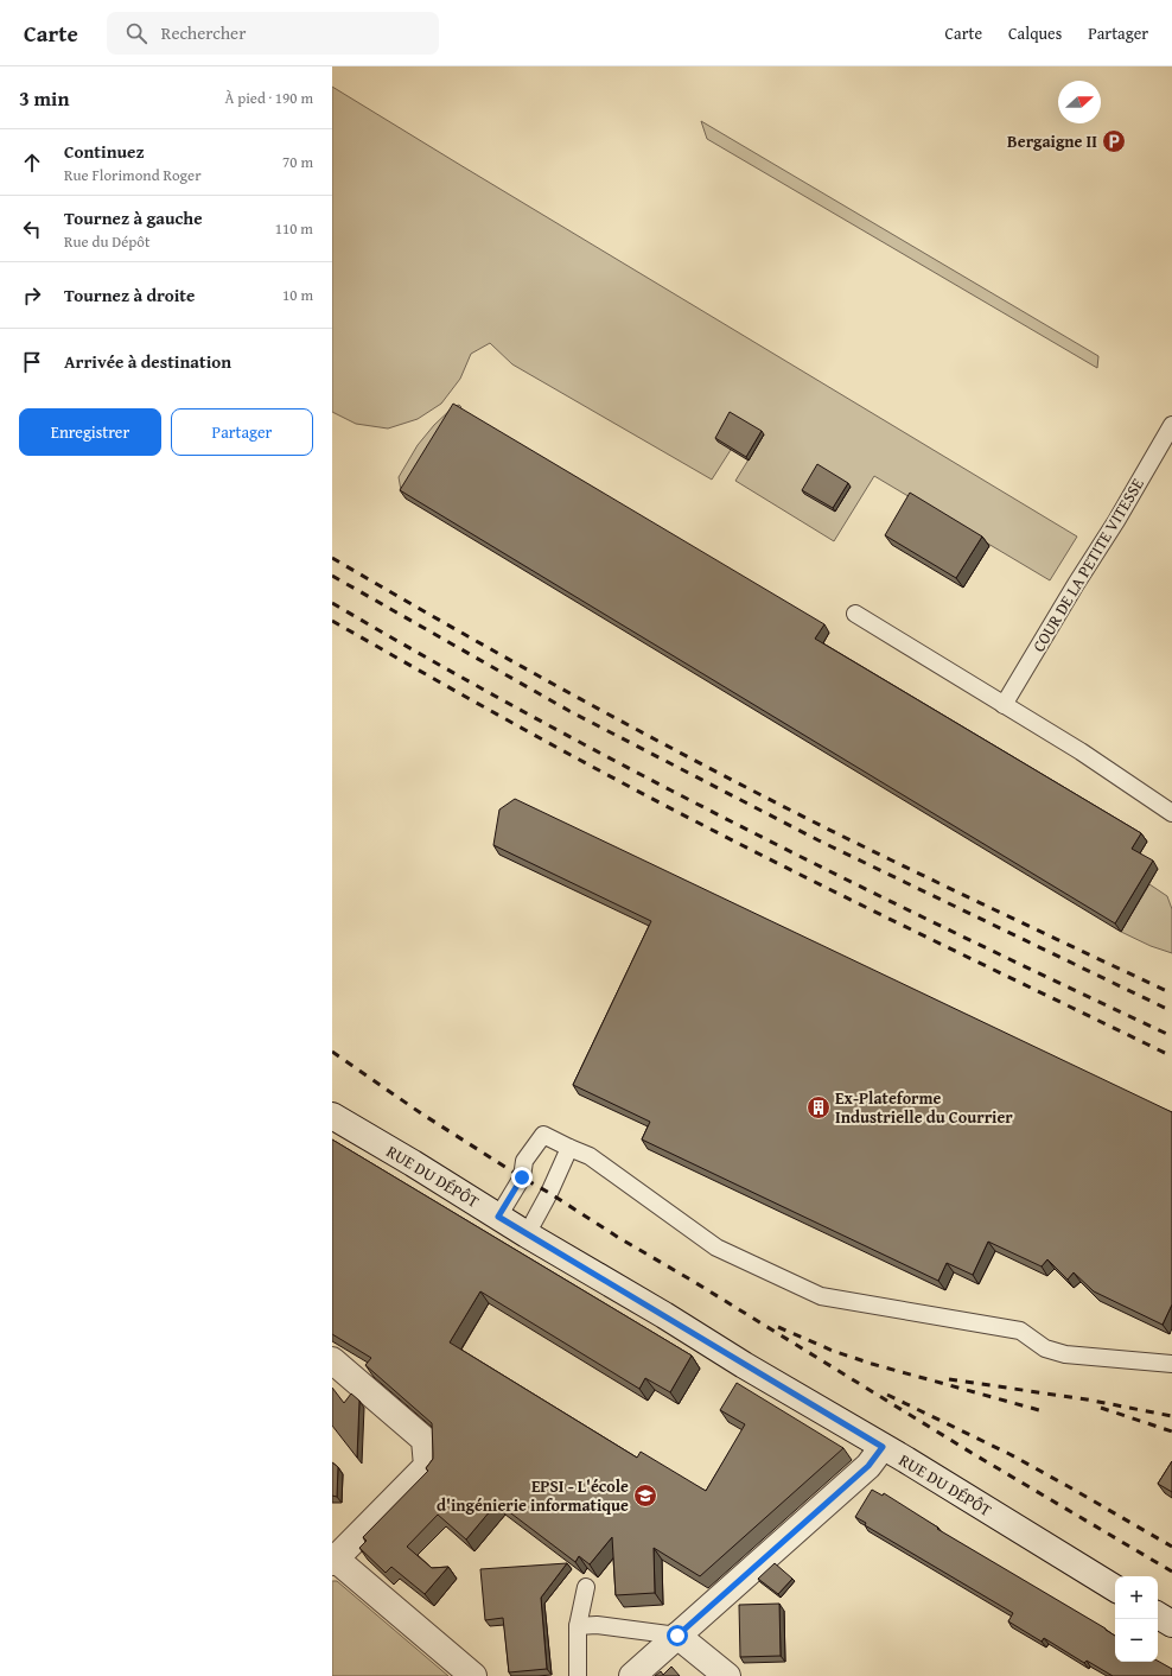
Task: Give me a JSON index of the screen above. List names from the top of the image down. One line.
{"streets":{"main road":["RUE DU DÉPÔT"],"lane":["COUR DE LA PETITE VITESSE"]},"places":{"parking":["Bergaigne II"],"building":["Ex-Plateforme Industrielle du Courrier"],"school or university":["EPSI - L'école d'ingénierie informatique"]},"north":"right","page":{"header":"Carte","search":"Rechercher","nav":["Carte","Calques","Partager"],"heading":["3 min","À pied · 190 m"],"list":[["Continuez","Rue Florimond Roger","70 m"],["Tournez à gauche","Rue du Dépôt","110 m"],["Tournez à droite","10 m"],"Arrivée à destination"],"buttons":["Enregistrer","Partager"],"map_buttons":["+","−"]}}
